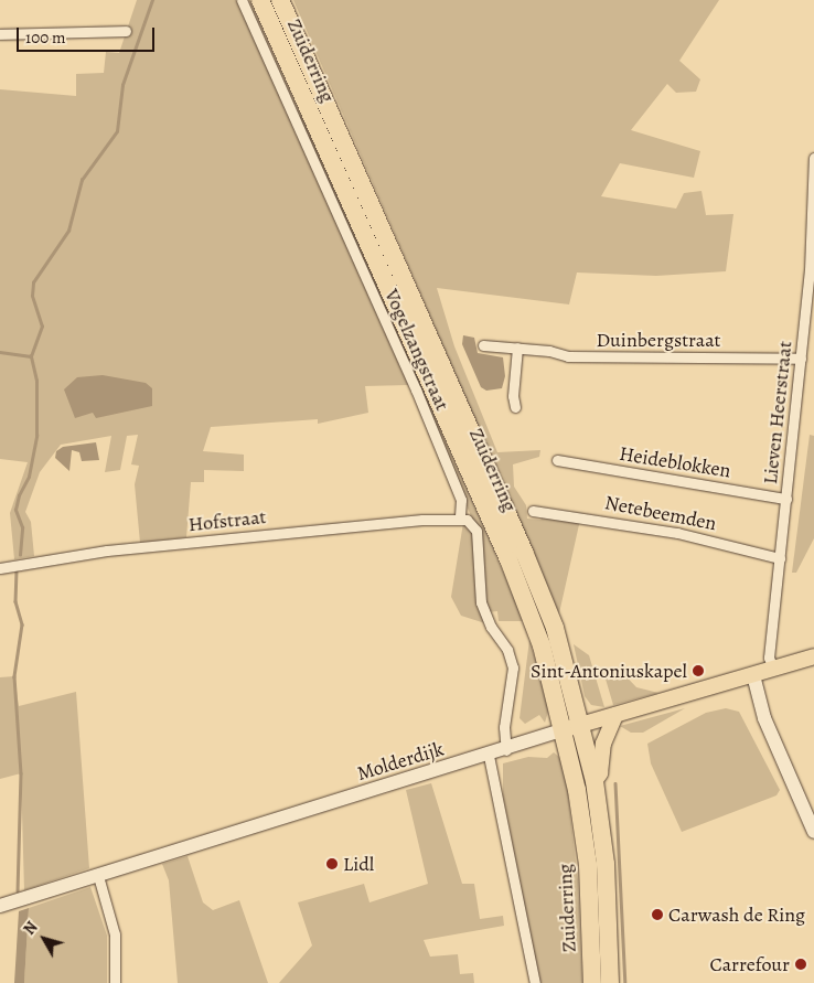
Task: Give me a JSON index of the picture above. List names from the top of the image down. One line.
{"streets":{"highway":["Zuiderring"],"main road":["Molderdijk"],"street":["Duinbergstraat","Vogelzangstraat","Lieven Heerstraat","Heideblokken","Netebeemden","Hofstraat"]},"crossings":[["Zuiderring","Molderdijk"],["Duinbergstraat","Lieven Heerstraat"],["Vogelzangstraat","Hofstraat"],["Lieven Heerstraat","Heideblokken"],["Lieven Heerstraat","Netebeemden"],["Lieven Heerstraat","Molderdijk"]],"places":["Sint-Antoniuskapel","Lidl","Carwash de Ring","Carrefour"],"scale_bar":"100 m","north":"top left"}
